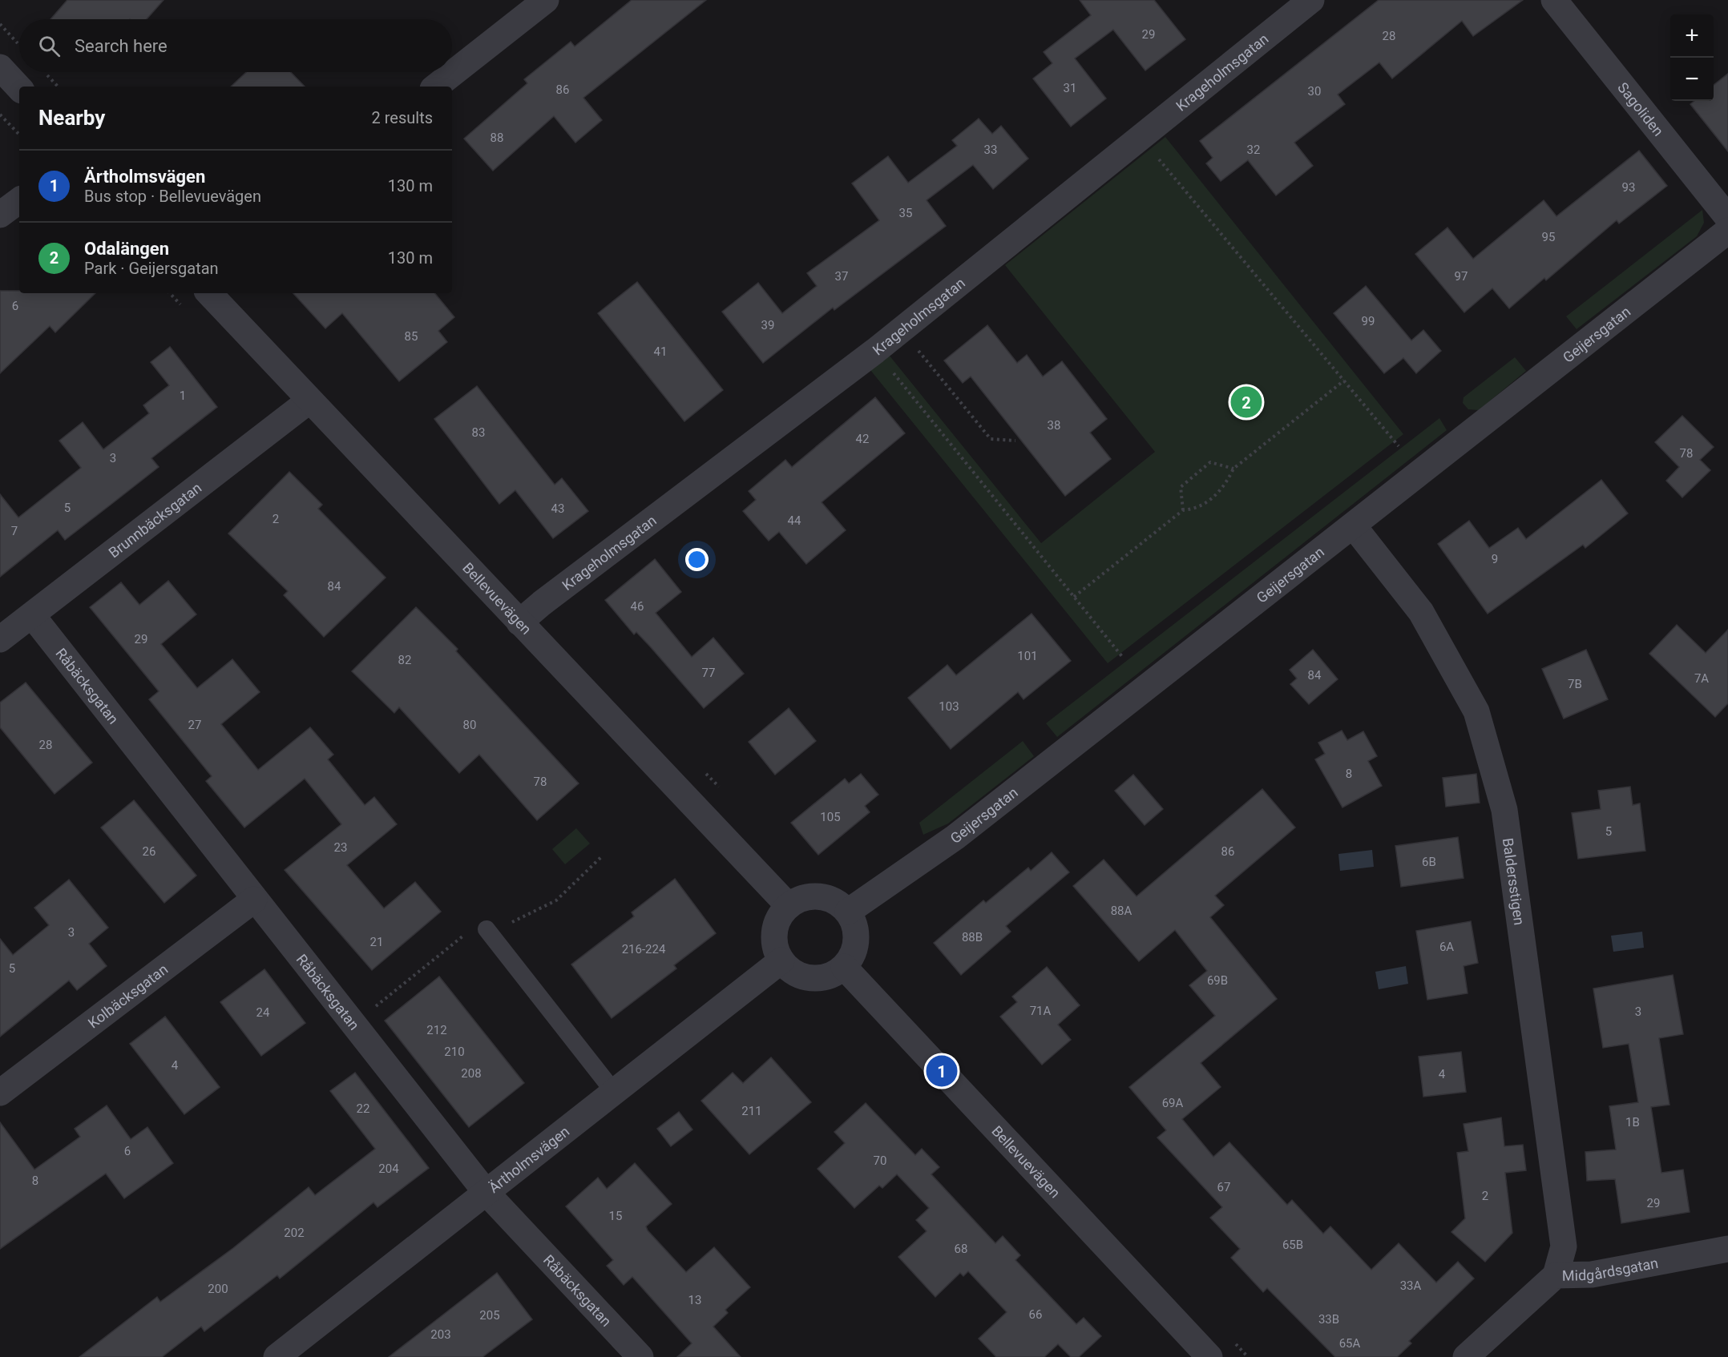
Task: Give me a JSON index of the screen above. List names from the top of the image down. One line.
{"streets":{"street":["Krageholmsgatan","Sagoliden","Geijersgatan","Brunnbäcksgatan","Bellevuevägen","Råbäcksgatan","Baldersstigen","Kolbäcksgatan","Ärtholmsvägen","Midgårdsgatan"]},"crossings":[["Krageholmsgatan","Bellevuevägen"],["Geijersgatan","Bellevuevägen"],["Geijersgatan","Baldersstigen"],["Geijersgatan","Ärtholmsvägen"],["Brunnbäcksgatan","Bellevuevägen"],["Brunnbäcksgatan","Råbäcksgatan"],["Bellevuevägen","Ärtholmsvägen"],["Råbäcksgatan","Kolbäcksgatan"],["Råbäcksgatan","Ärtholmsvägen"],["Baldersstigen","Midgårdsgatan"]],"house_numbers":["29","28","31","86","30","88","33","32","93","35","95","37","97","6","99","39","85","41","1","38","83","42","78","3","5","43","2","44","7","9","84","46","29","101","82","77","84","7A","7B","103","27","80","28","8","78","105","5","23","26","86","6B","88A","3","88B","21","6A","216-224","5","69B","71A","3","24","212","210","4","208","4","69A","22","211","1B","6","70","204","8","67","2","29","15","202","65B","68","33A","200","13","66","205","33B","203","65A"],"page":{"map_buttons":["+","−"],"search":"Search here","heading":["Nearby","2 results"],"list":[{"mark":"1","name":"Ärtholmsvägen","note":"Bus stop · Bellevuevägen","value":"130 m"},{"mark":"2","name":"Odalängen","note":"Park · Geijersgatan","value":"130 m"}],"pins":["2","1"]}}
